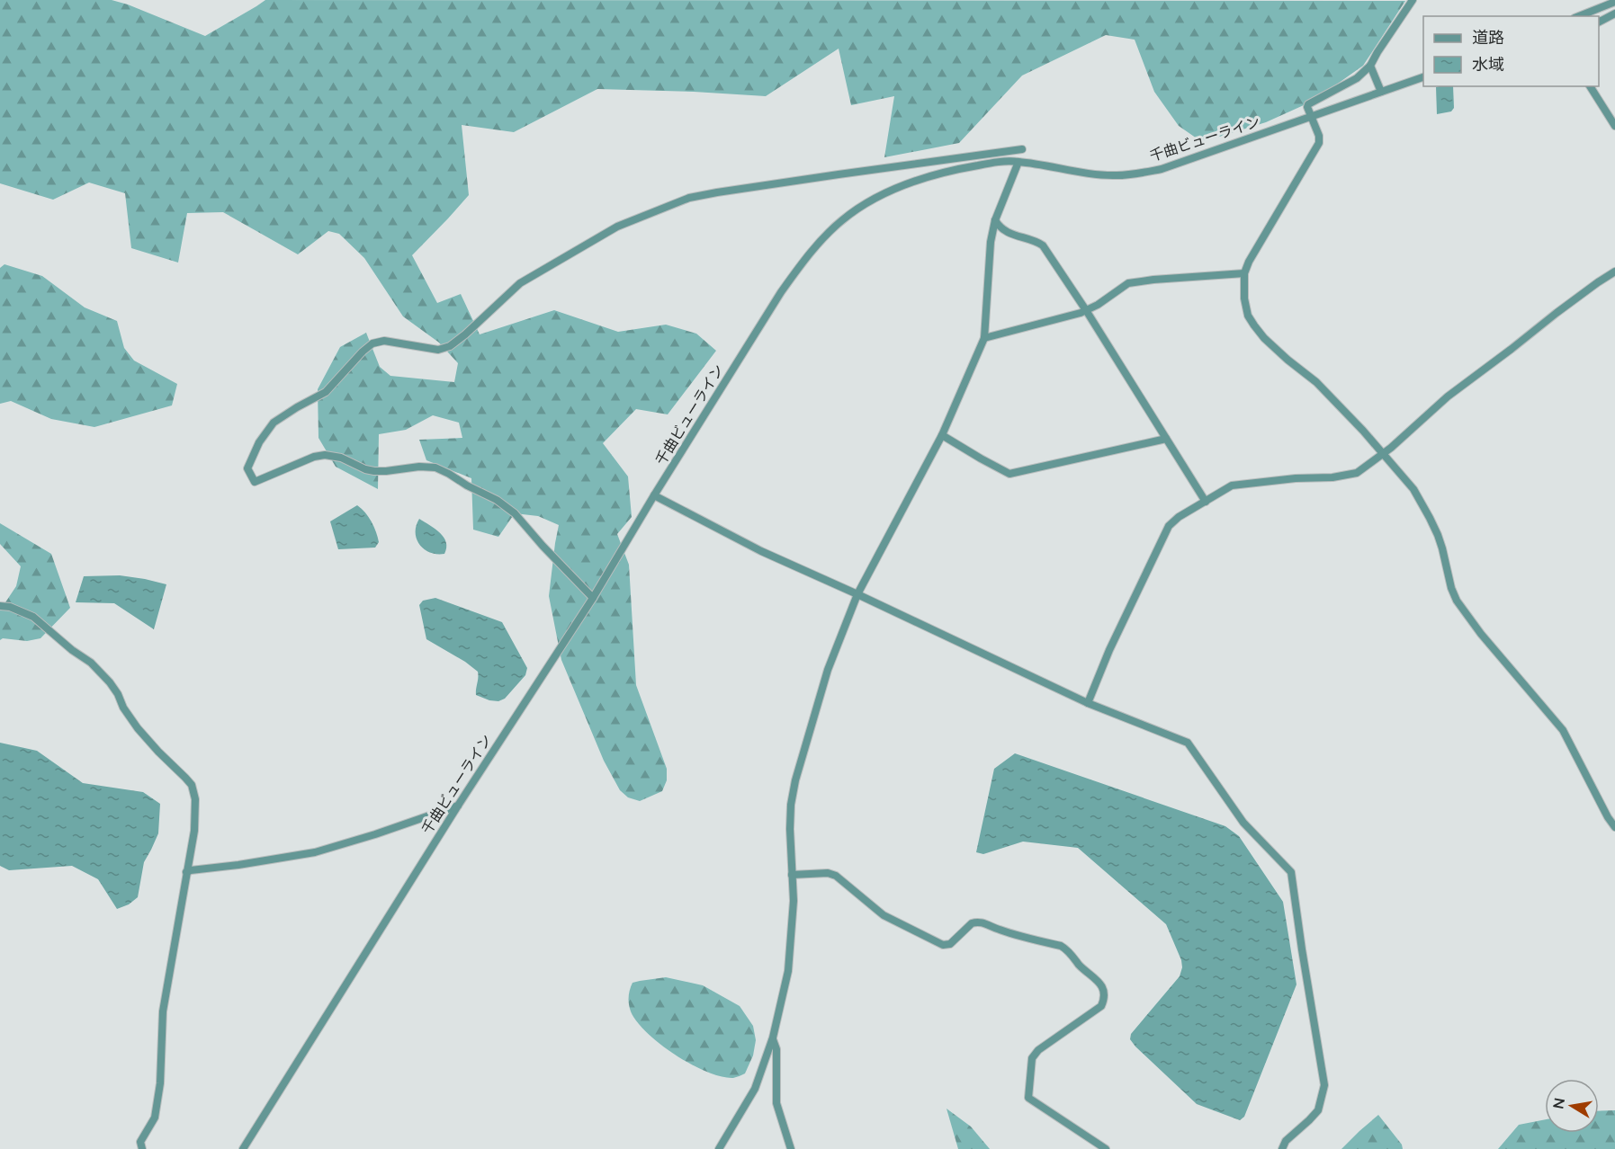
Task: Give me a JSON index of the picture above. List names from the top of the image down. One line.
{"streets":{"street":["千曲ビューライン"]},"legend":["道路","水域"],"north":"left"}
